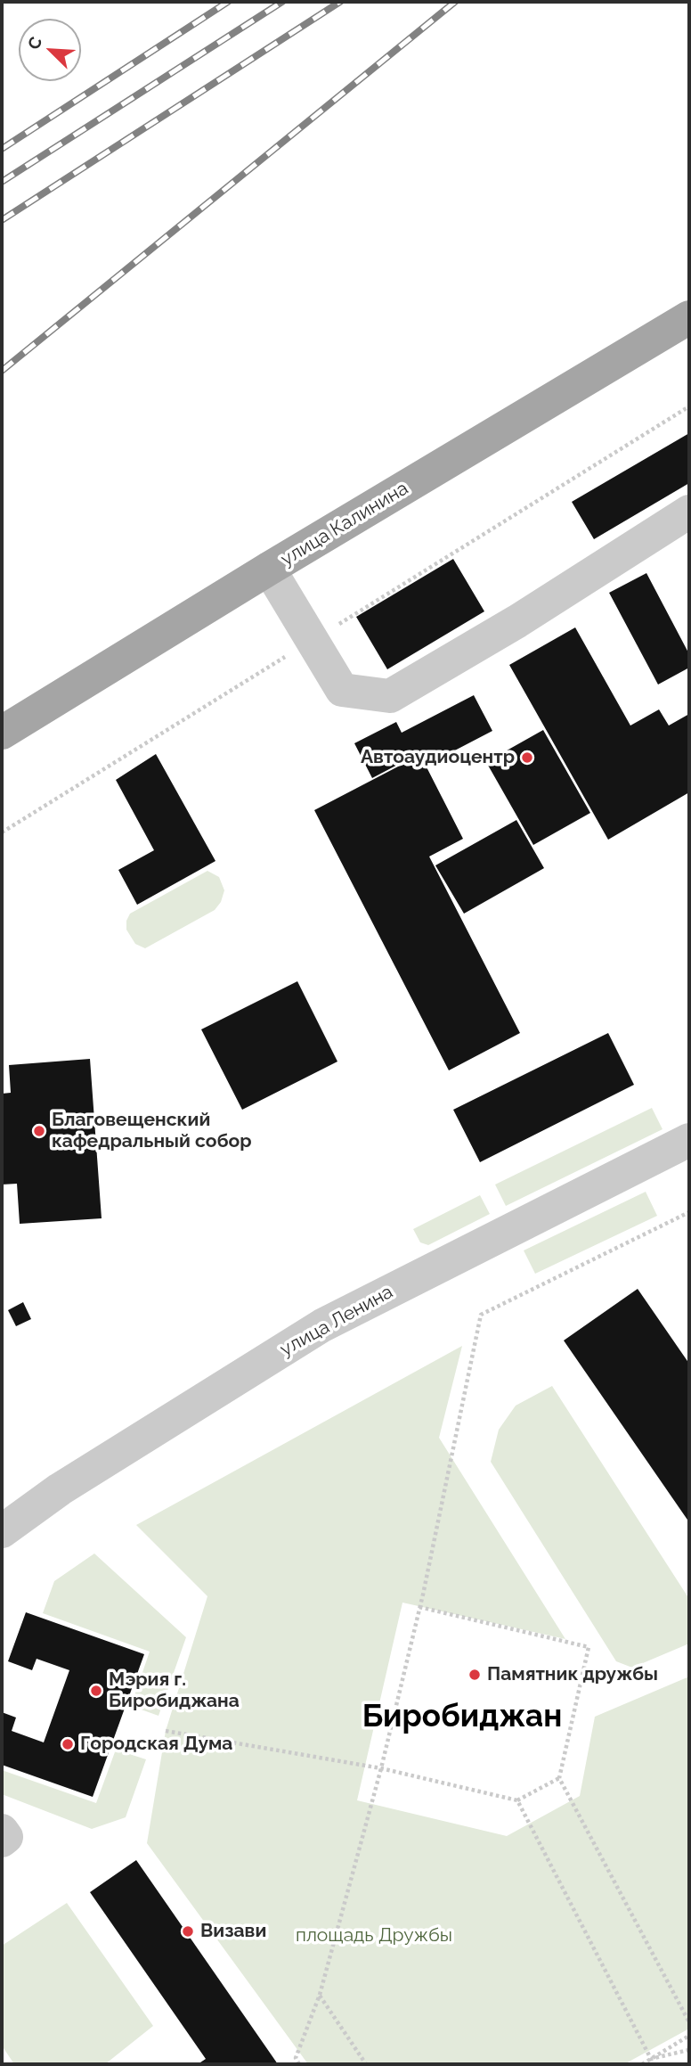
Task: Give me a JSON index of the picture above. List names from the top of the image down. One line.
{"streets":{"main road":["улица Калинина"],"street":["улица Ленина"]},"districts":["Биробиджан"],"parks":["площадь Дружбы"],"places":["Автоаудиоцентр","Благовещенский кафедральный собор","Памятник дружбы","Мэрия г. Биробиджана","Городская Дума","Визави"],"north":"top left"}
